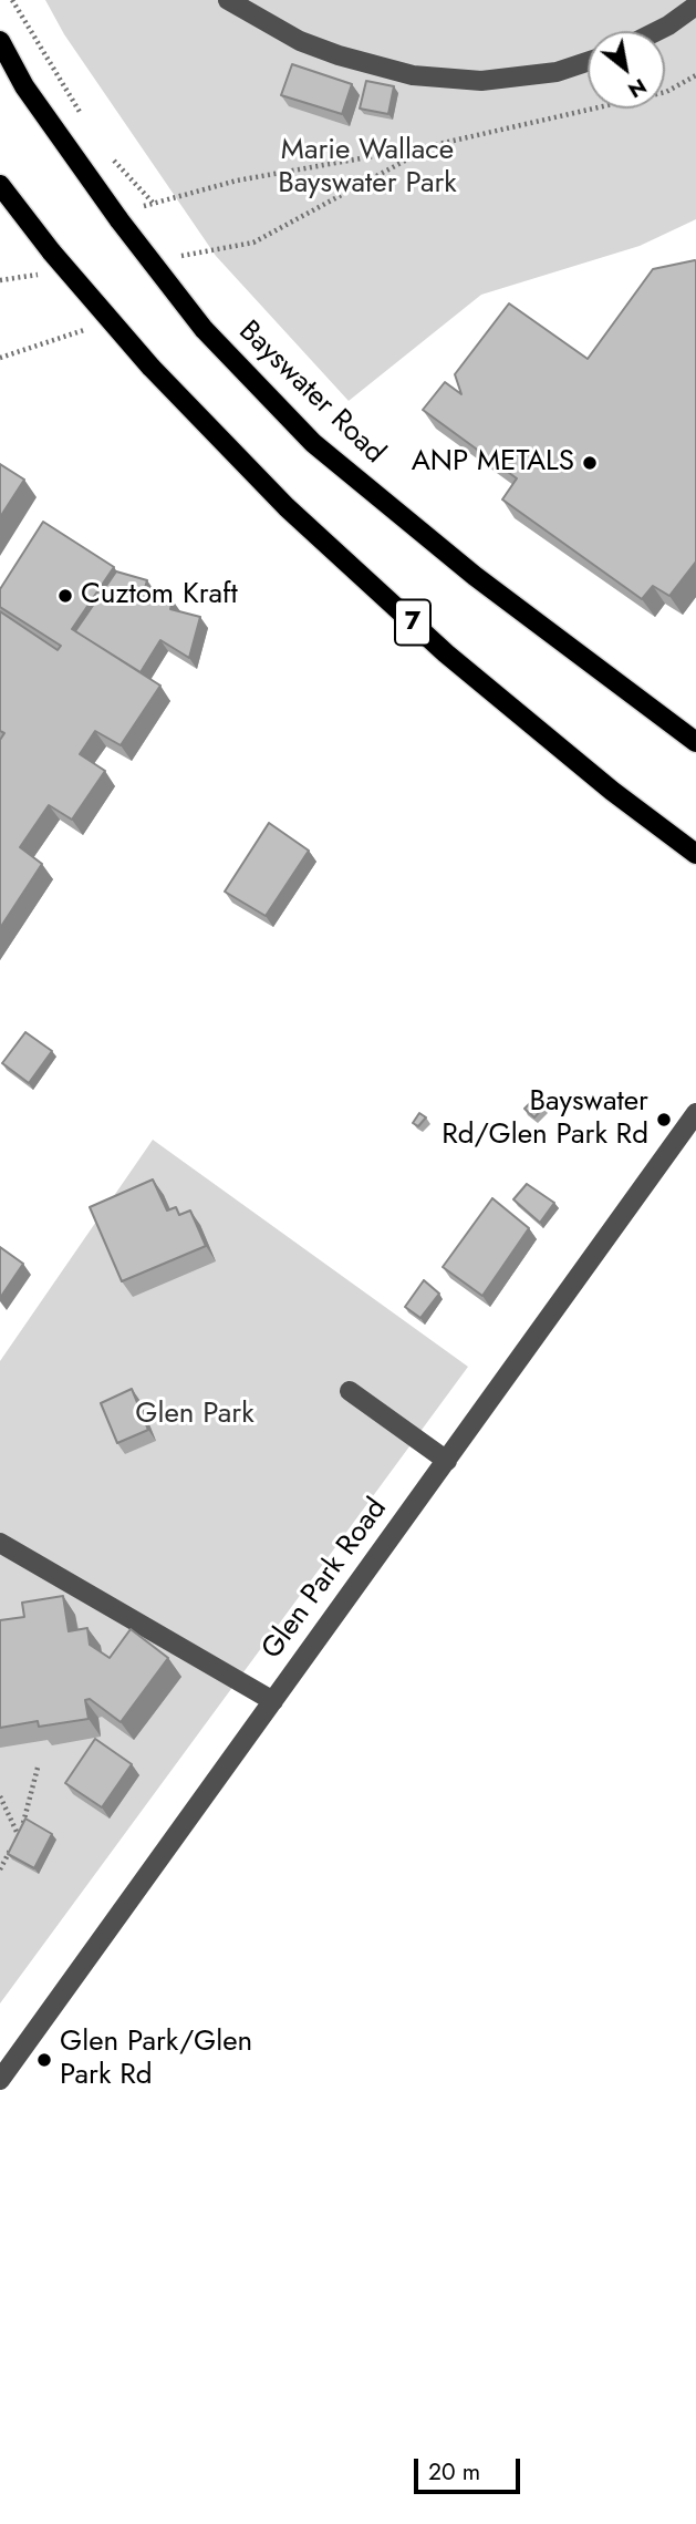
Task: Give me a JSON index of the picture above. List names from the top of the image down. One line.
{"streets":{"main road":["Bayswater Road","7"],"street":["Glen Park Road"]},"parks":["Marie Wallace Bayswater Park","Glen Park"],"places":["ANP METALS","Cuztom Kraft","Bayswater Rd/Glen Park Rd","Glen Park/Glen Park Rd"],"scale_bar":"20 m","north":"bottom right"}
